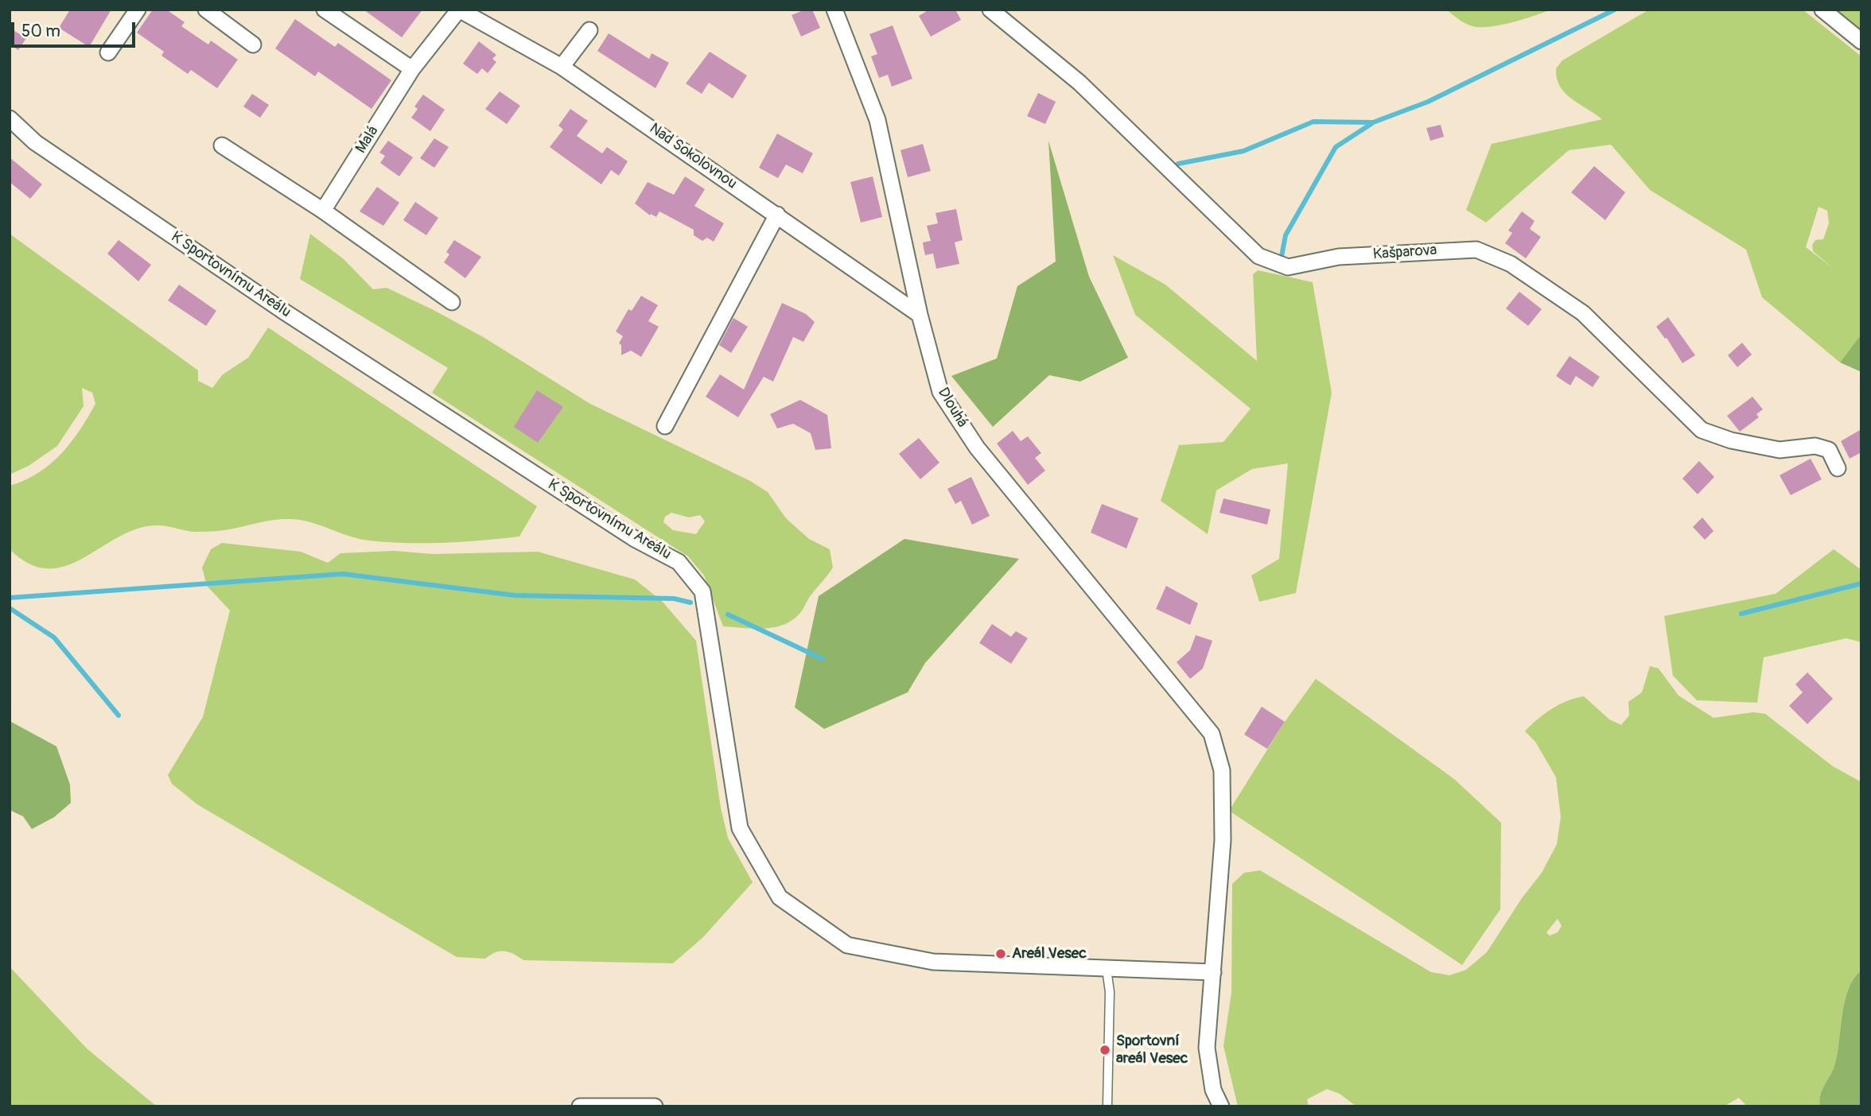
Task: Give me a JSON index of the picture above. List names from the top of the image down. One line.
{"streets":{"street":["Malá","Nad Sokolovnou","Kašparova","K Sportovnímu Areálu","Dlouhá"]},"crossings":[["Malá","Nad Sokolovnou"],["Nad Sokolovnou","Dlouhá"],["K Sportovnímu Areálu","Dlouhá"]],"places":["Areál Vesec","Sportovní areál Vesec"],"scale_bar":"50 m"}
